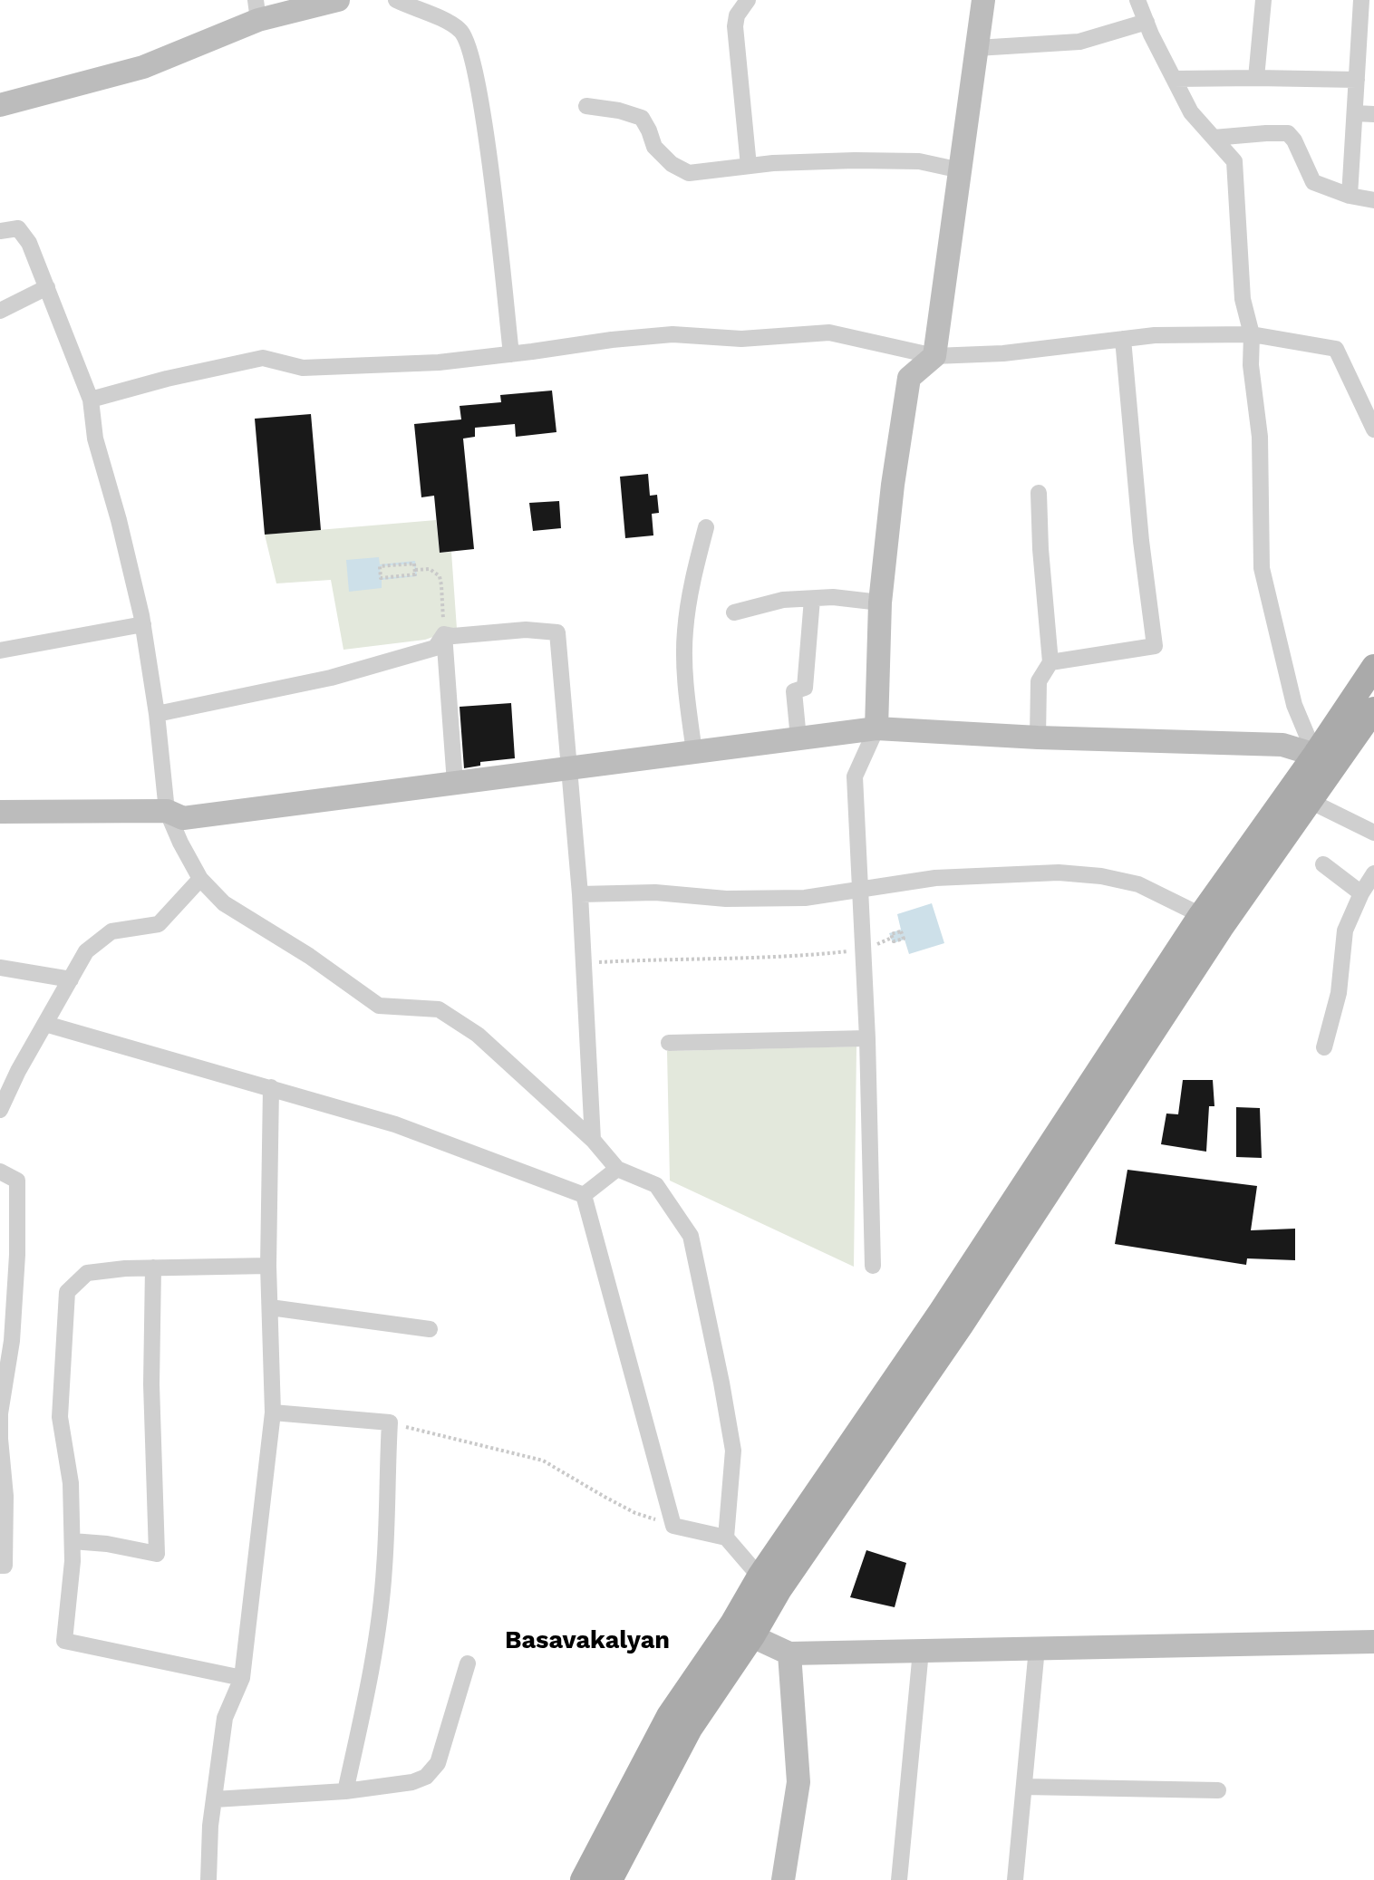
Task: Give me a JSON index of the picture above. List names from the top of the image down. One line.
{"districts":["Basavakalyan"]}
